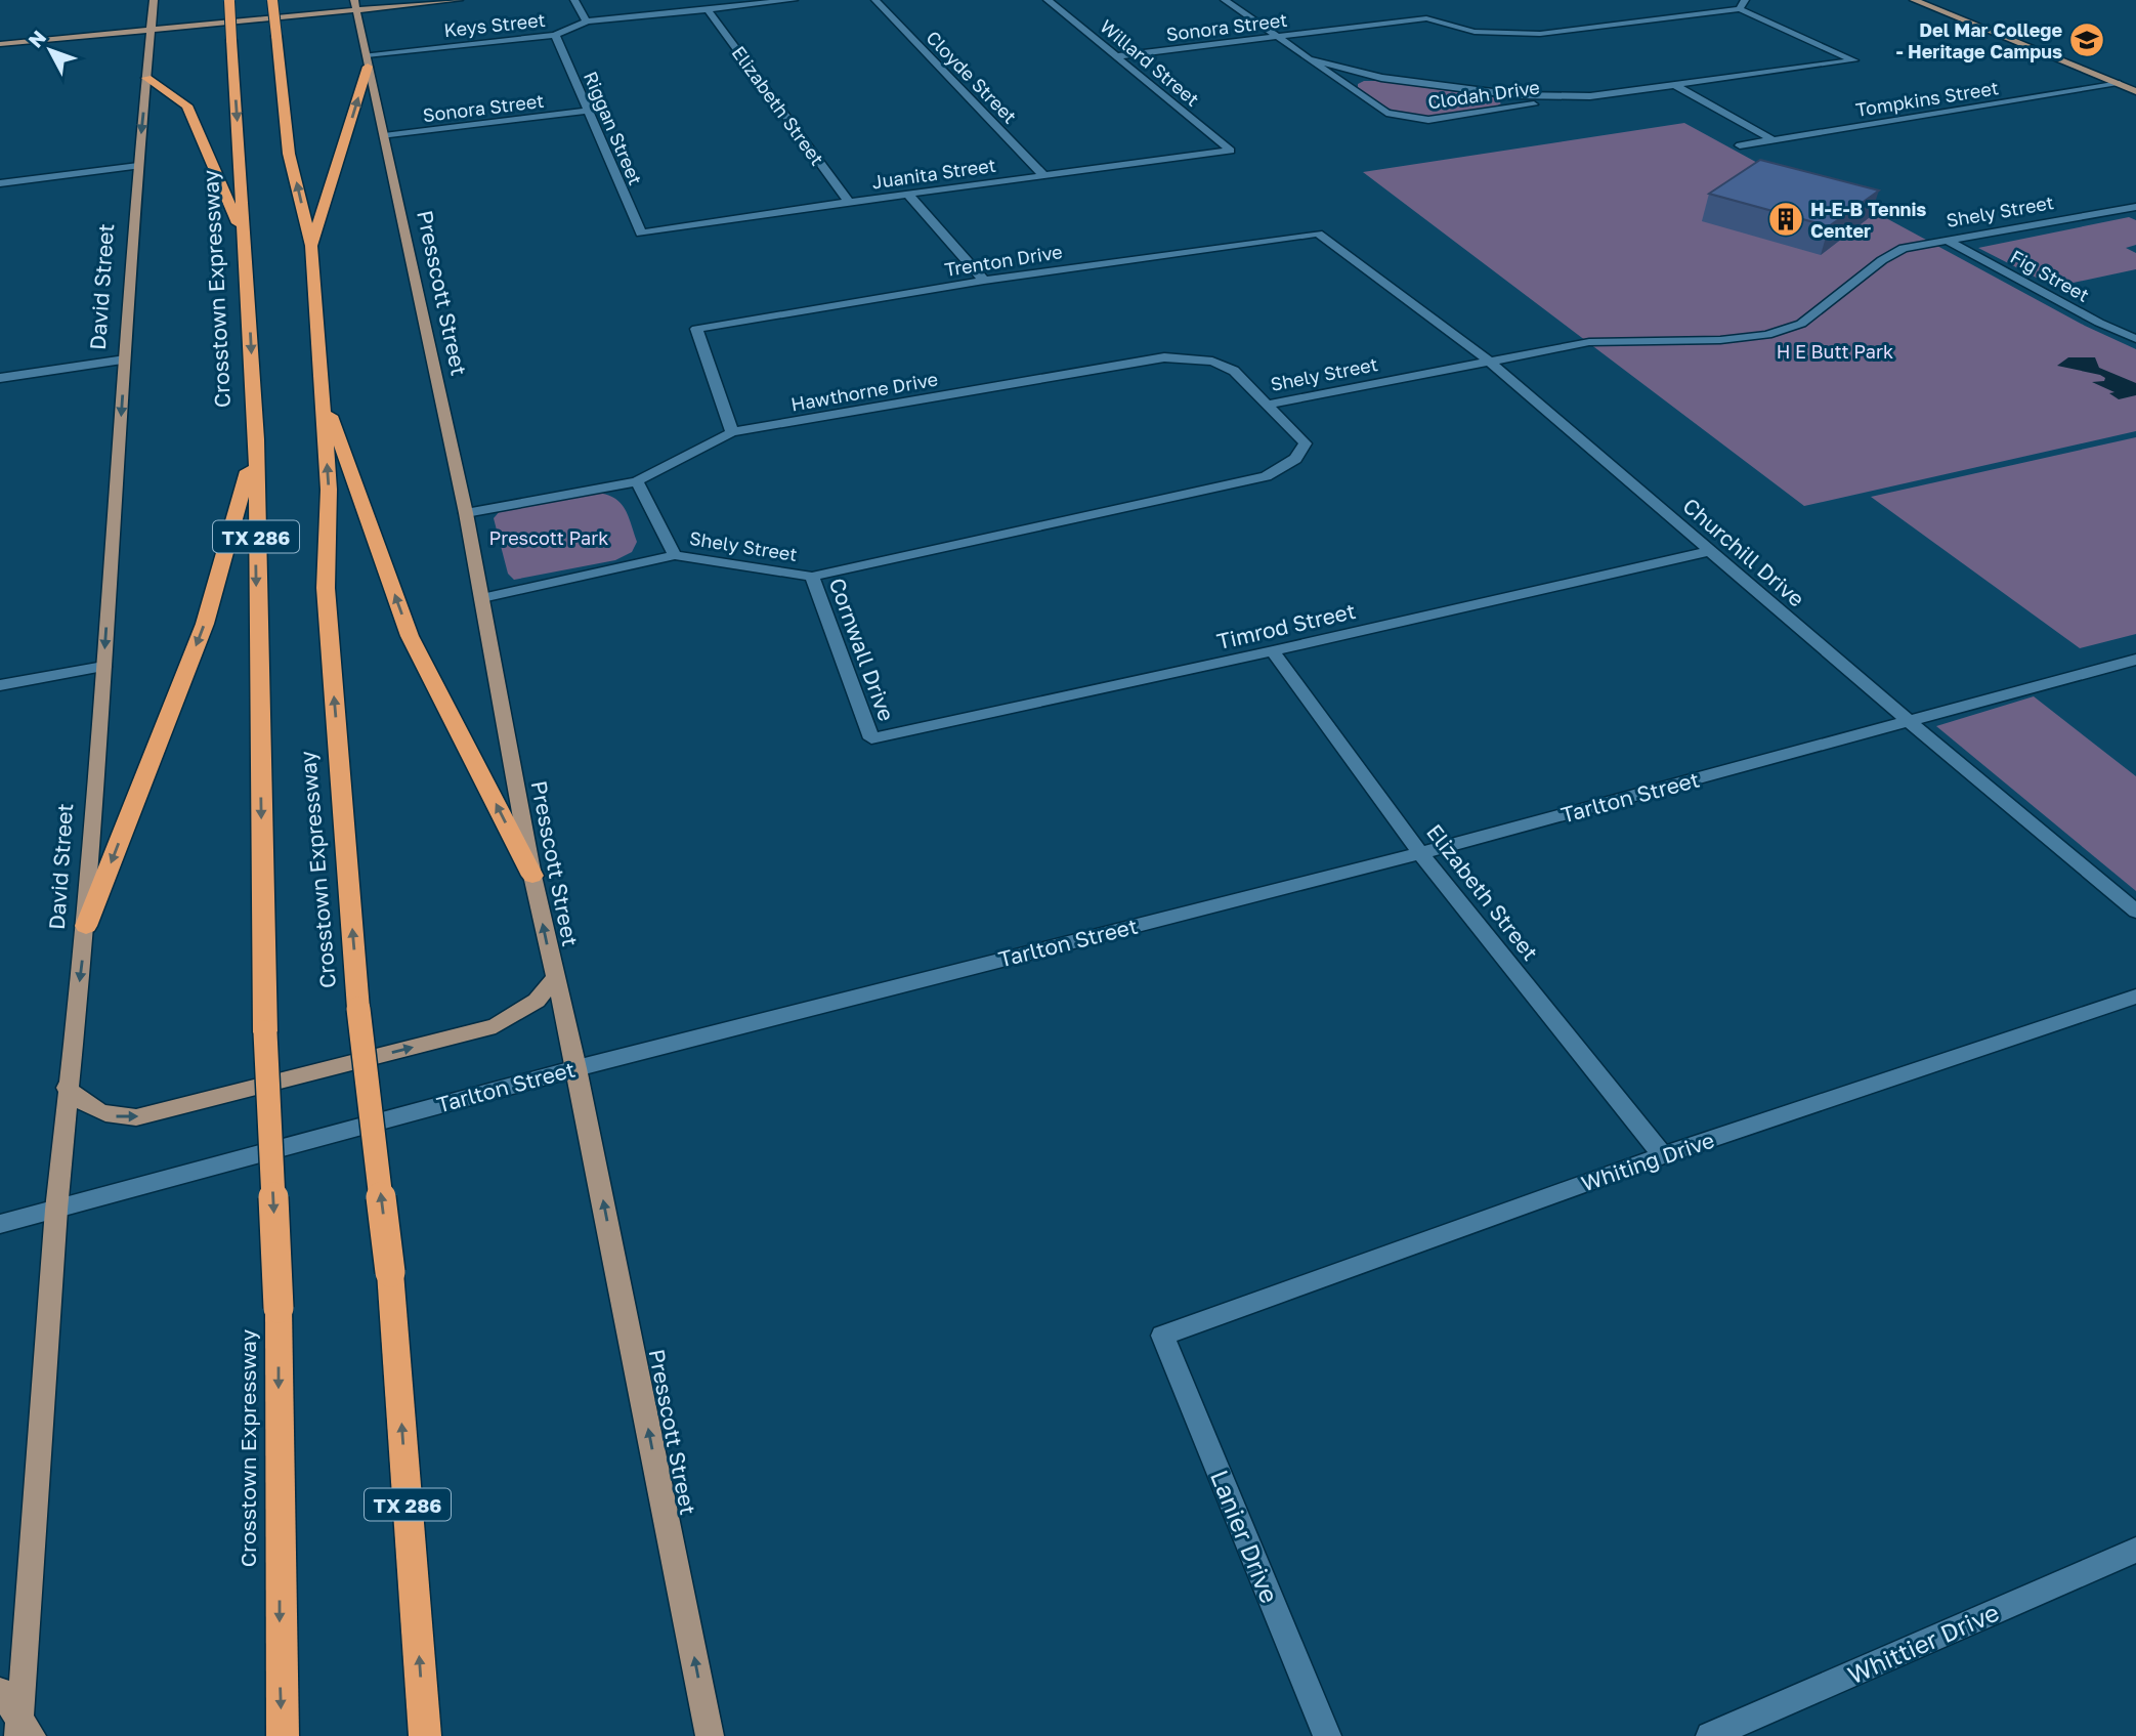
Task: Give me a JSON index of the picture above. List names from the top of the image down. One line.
{"streets":{"highway":["Crosstown Expressway","TX 286"],"main road":["David Street","Presscott Street"],"street":["Keys Street","Sonora Street","Willard Street","Cloyde Street","Clodah Drive","Tompkins Street","Elizabeth Street","Riggan Street","Juanita Street","Shely Street","Trenton Drive","Fig Street","Hawthorne Drive","Churchill Drive","Timrod Street","Cornwall Drive","Tarlton Street","Whiting Drive","Lanier Drive","Whittier Drive"]},"crossings":[["Keys Street","Elizabeth Street"],["Keys Street","Riggan Street"],["Keys Street","Presscott Street"],["Sonora Street","Willard Street"],["Sonora Street","Clodah Drive"],["Sonora Street","Riggan Street"],["Sonora Street","Presscott Street"],["Willard Street","Juanita Street"],["Cloyde Street","Juanita Street"],["Elizabeth Street","Juanita Street"],["Elizabeth Street","Timrod Street"],["Elizabeth Street","Tarlton Street"],["Elizabeth Street","Whiting Drive"],["Riggan Street","Juanita Street"],["Shely Street","Fig Street"],["Shely Street","Presscott Street"],["Shely Street","Hawthorne Drive"],["Shely Street","Churchill Drive"],["Shely Street","Cornwall Drive"],["Trenton Drive","Hawthorne Drive"],["Trenton Drive","Churchill Drive"],["David Street","Tarlton Street"],["Presscott Street","Hawthorne Drive"],["Presscott Street","Tarlton Street"],["Churchill Drive","Timrod Street"],["Churchill Drive","Tarlton Street"],["Timrod Street","Cornwall Drive"],["Whiting Drive","Lanier Drive"]],"one_way":["Presscott Street"],"parks":["H E Butt Park","Prescott Park"],"places":{"school or university":["Del Mar College - Heritage Campus"],"building":["H-E-B Tennis Center"]},"north":"top left"}
